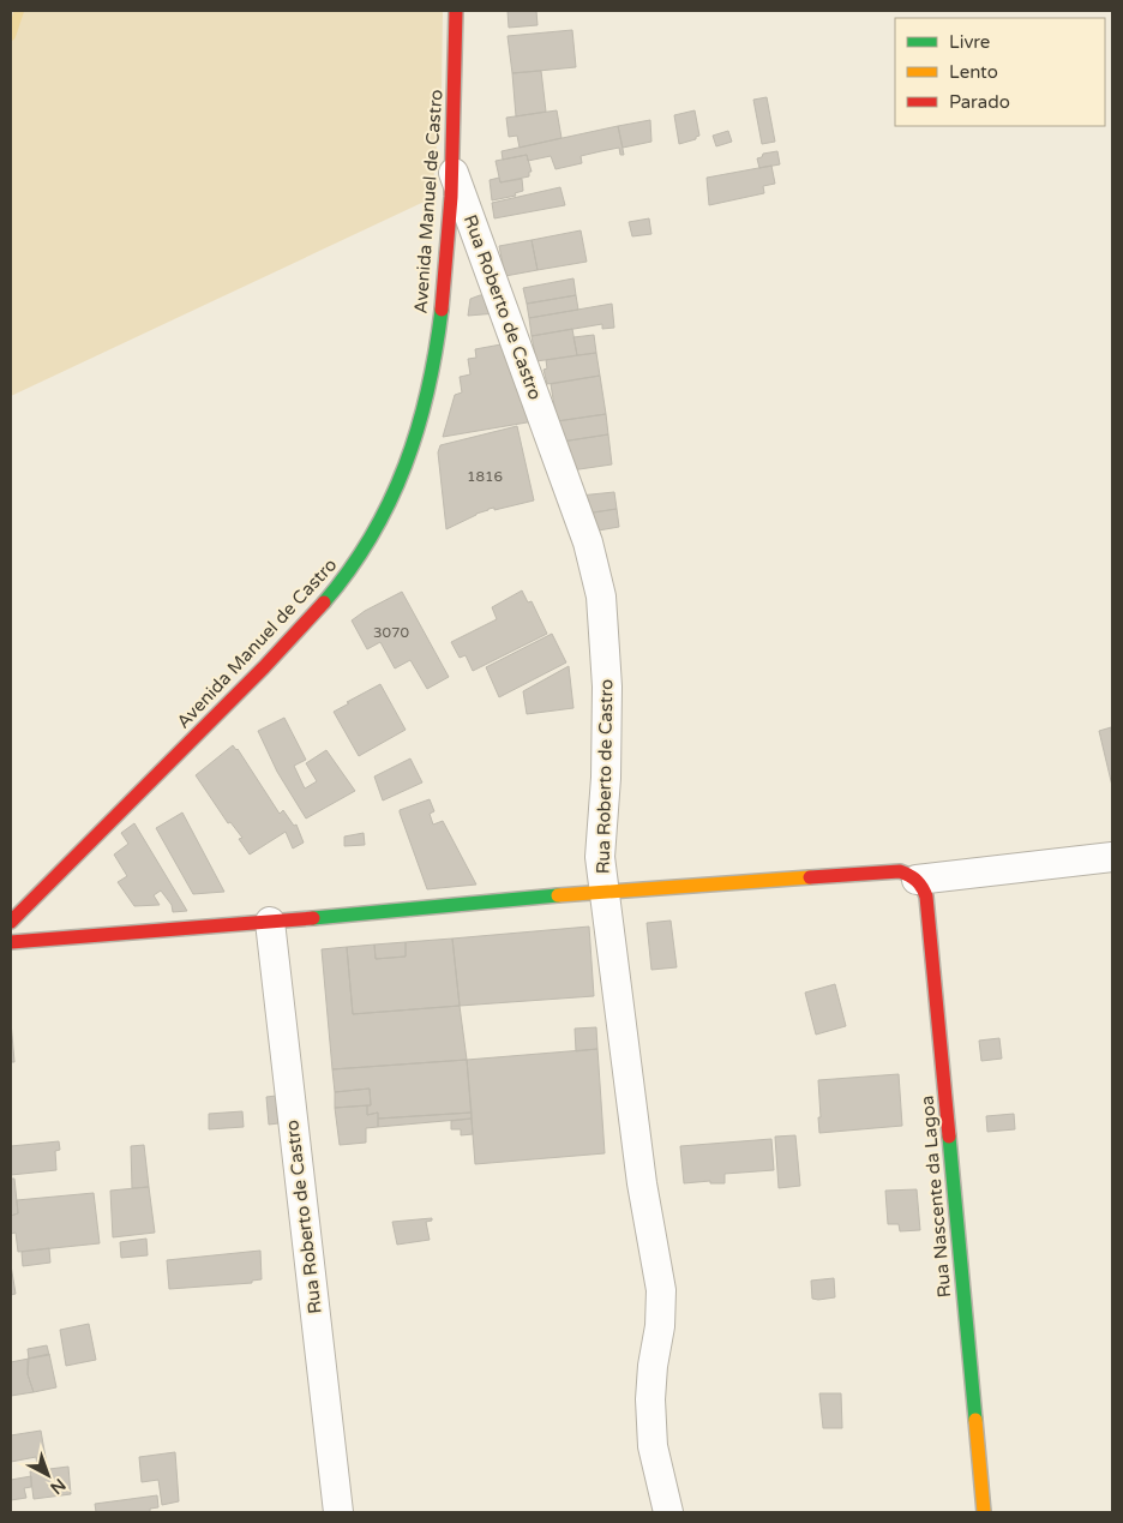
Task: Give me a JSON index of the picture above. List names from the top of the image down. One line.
{"streets":{"street":["Avenida Manuel de Castro","Rua Roberto de Castro","Rua Nascente da Lagoa"]},"crossings":[["Avenida Manuel de Castro","Rua Roberto de Castro"]],"house_numbers":["1816","3070"],"legend":["Livre","Lento","Parado"],"north":"bottom right"}
